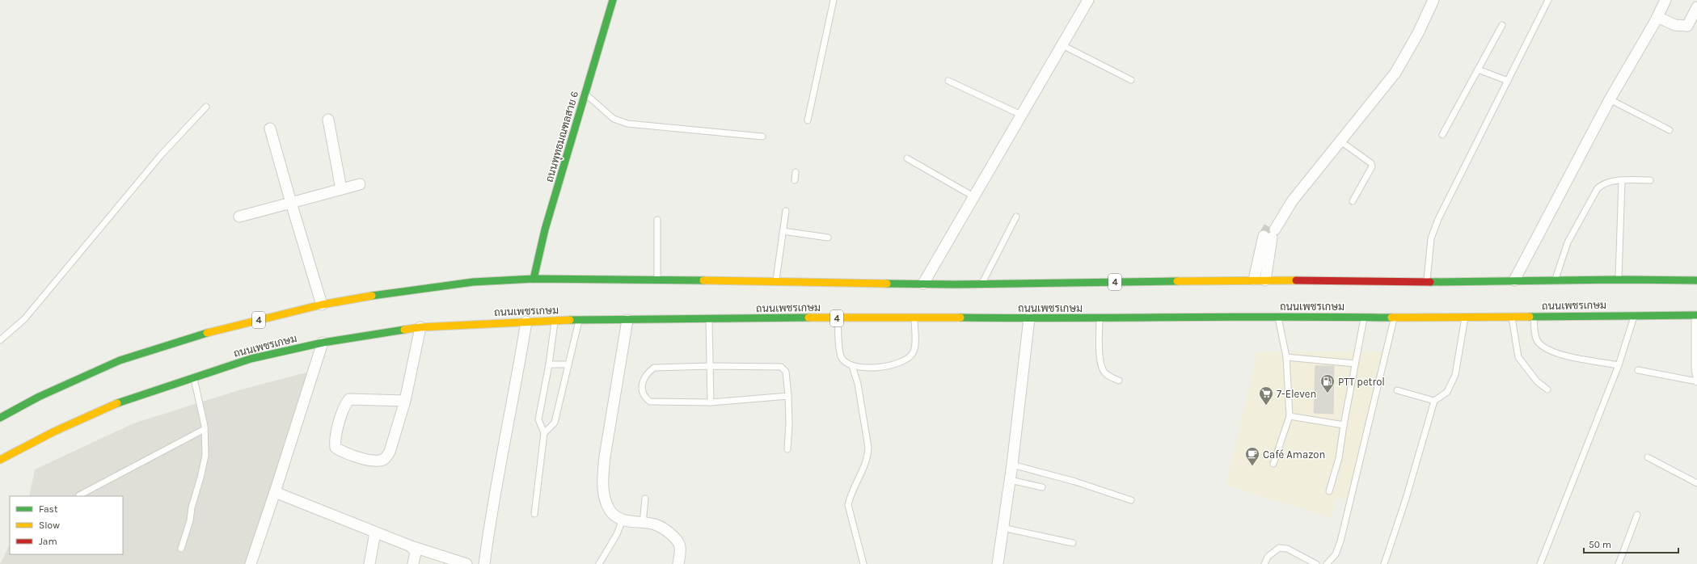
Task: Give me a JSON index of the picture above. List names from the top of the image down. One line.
{"streets":{"main road":["ถนนพุทธมณฑลสาย 6","4","ถนนเพชรเกษม"]},"crossings":[["ถนนพุทธมณฑลสาย 6","4"]],"places":{"fuel station":["PTT petrol"],"supermarket":["7-Eleven"],"cafe":["Café Amazon"]},"legend":["Fast","Slow","Jam"],"scale_bar":"50 m"}
